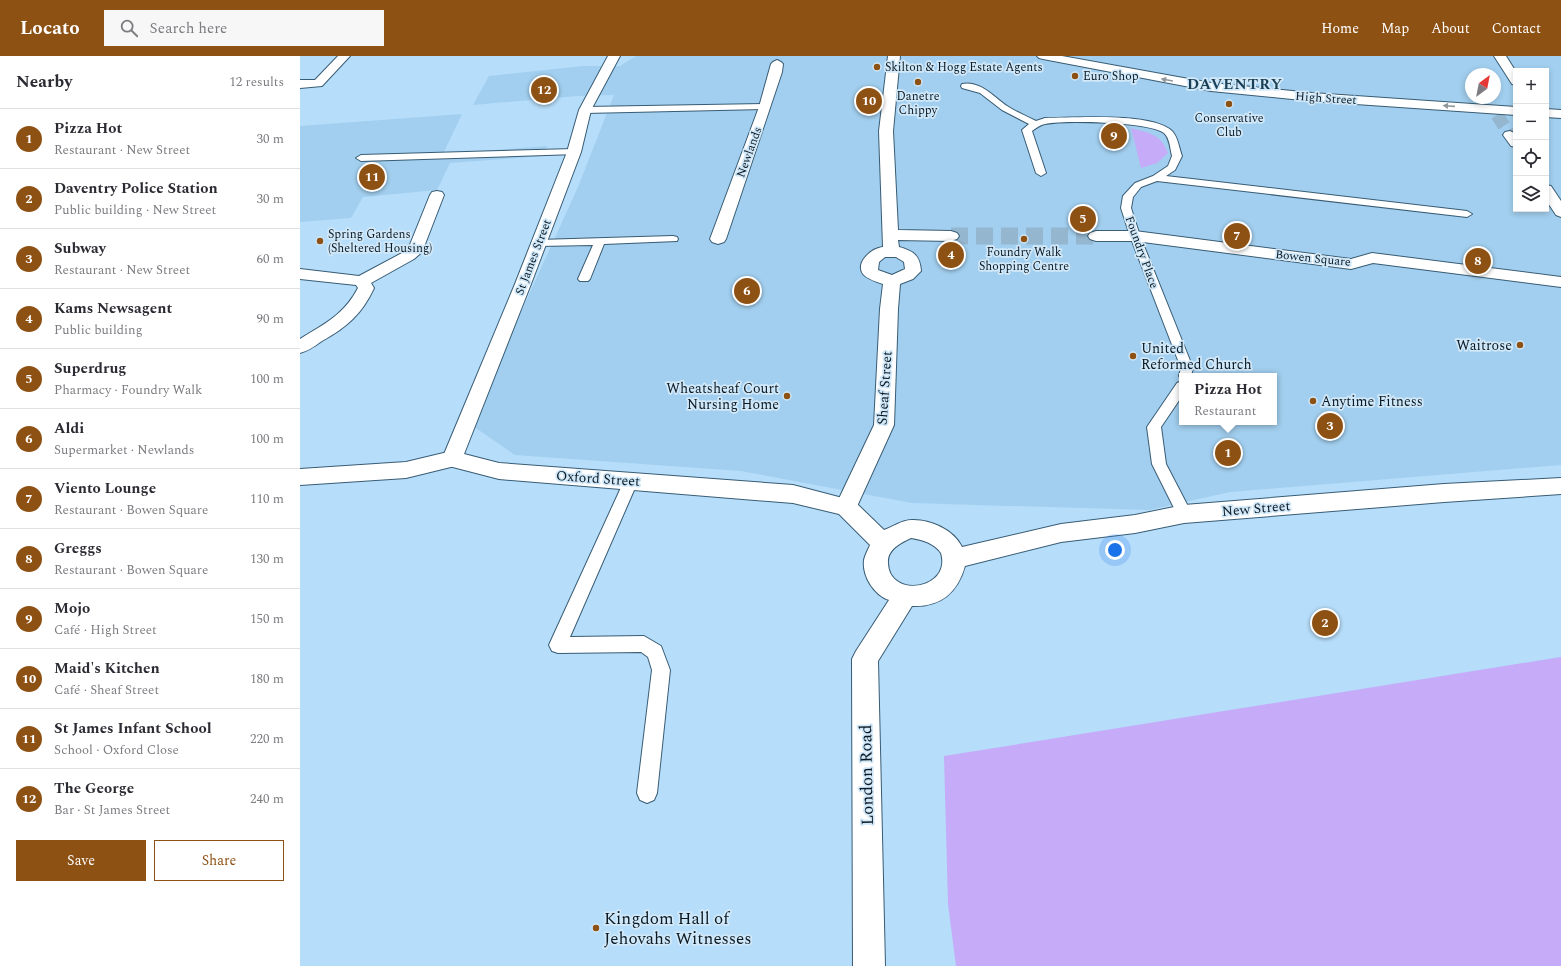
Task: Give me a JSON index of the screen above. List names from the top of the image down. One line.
{"streets":{"street":["High Street","Newlands","St James Street","Bowen Square","Sheaf Street","Oxford Street","New Street","London Road"],"lane":["Foundry Place"]},"crossings":[["Foundry Place","Bowen Square"],["St James Street","Oxford Street"],["Sheaf Street","Oxford Street"],["Oxford Street","New Street"],["Oxford Street","London Road"],["New Street","London Road"]],"one_way":["High Street"],"districts":["DAVENTRY"],"places":["Skilton & Hogg Estate Agents","Euro Shop","Danetre Chippy","Conservative Club","Foundry Walk Shopping Centre","Spring Gardens (Sheltered Housing)","Waitrose","United Reformed Church","Wheatsheaf Court Nursing Home","Anytime Fitness","Kingdom Hall of Jehovahs Witnesses"],"north":"top right","page":{"header":"Locato","search":"Search here","nav":["Home","Map","About","Contact"],"heading":["Nearby","12 results"],"map_buttons":["+","−"],"pins":["12","10","9","11","5","7","4","8","6","3","1","2"],"list":[{"mark":"1","name":"Pizza Hot","note":"Restaurant · New Street","value":"30 m"},{"mark":"2","name":"Daventry Police Station","note":"Public building · New Street","value":"30 m"},{"mark":"3","name":"Subway","note":"Restaurant · New Street","value":"60 m"},{"mark":"4","name":"Kams Newsagent","note":"Public building","value":"90 m"},{"mark":"5","name":"Superdrug","note":"Pharmacy · Foundry Walk","value":"100 m"},{"mark":"6","name":"Aldi","note":"Supermarket · Newlands","value":"100 m"},{"mark":"7","name":"Viento Lounge","note":"Restaurant · Bowen Square","value":"110 m"},{"mark":"8","name":"Greggs","note":"Restaurant · Bowen Square","value":"130 m"},{"mark":"9","name":"Mojo","note":"Café · High Street","value":"150 m"},{"mark":"10","name":"Maid's Kitchen","note":"Café · Sheaf Street","value":"180 m"},{"mark":"11","name":"St James Infant School","note":"School · Oxford Close","value":"220 m"},{"mark":"12","name":"The George","note":"Bar · St James Street","value":"240 m"}],"popup":["Pizza Hot","Restaurant"],"buttons":["Save","Share"]}}
